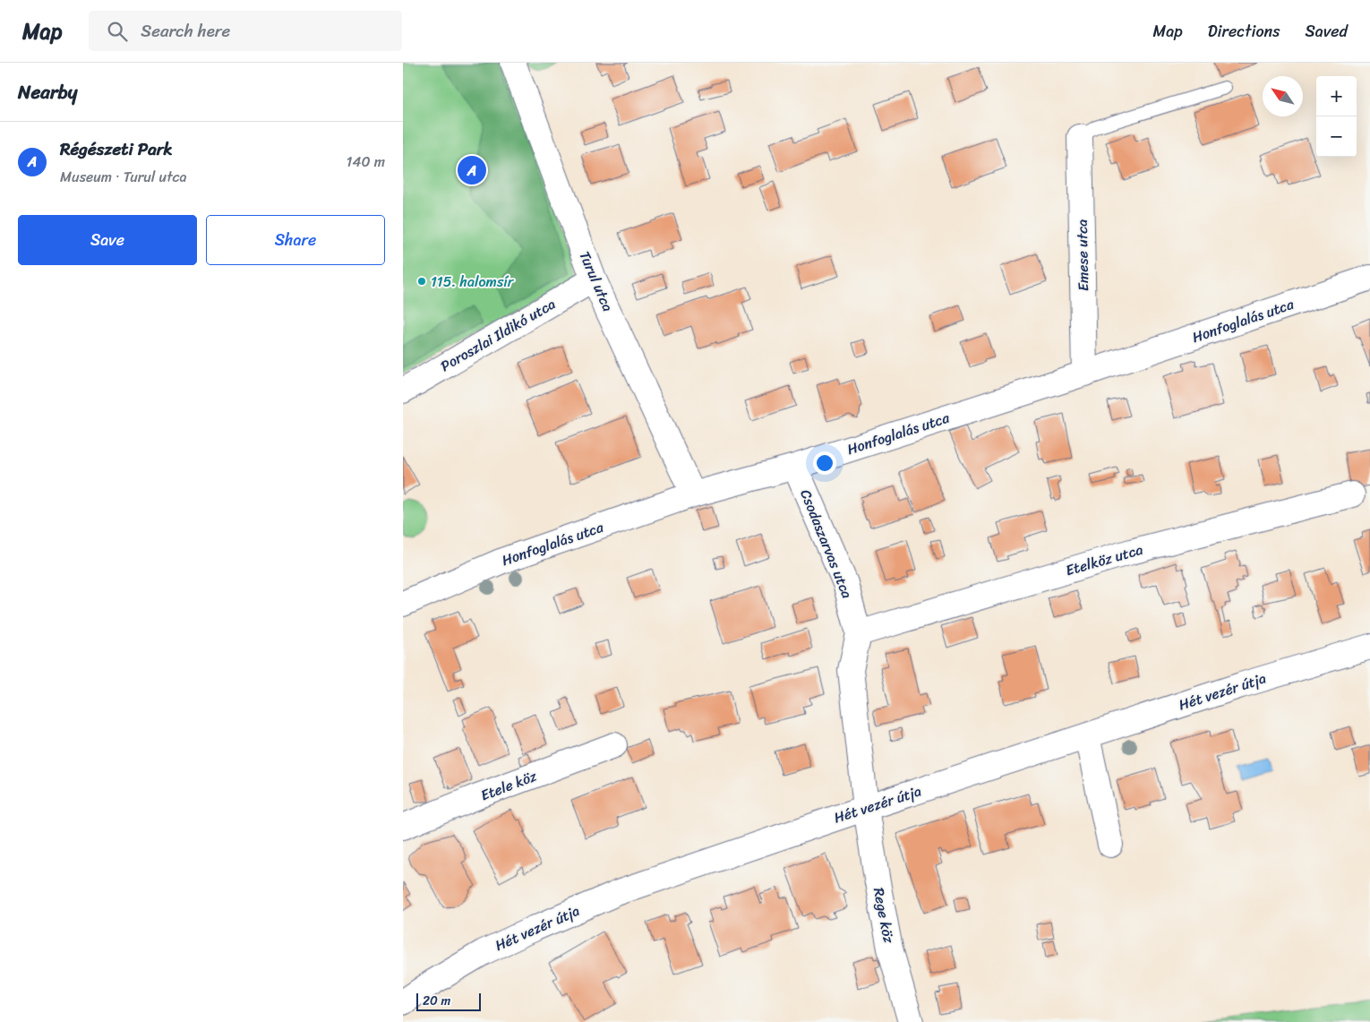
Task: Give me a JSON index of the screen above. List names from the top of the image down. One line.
{"streets":{"street":["Emese utca","Turul utca","Honfoglalás utca","Poroszlai Ildikó utca","Csodaszarvas utca","Etelköz utca","Hét vezér útja","Etele köz","Rege köz"]},"crossings":[["Emese utca","Honfoglalás utca"],["Turul utca","Honfoglalás utca"],["Turul utca","Poroszlai Ildikó utca"],["Honfoglalás utca","Csodaszarvas utca"],["Csodaszarvas utca","Etelköz utca"],["Csodaszarvas utca","Hét vezér útja"],["Csodaszarvas utca","Rege köz"],["Hét vezér útja","Rege köz"]],"places":["115. halomsír"],"scale_bar":"20 m","north":"top left","page":{"header":"Map","search":"Search here","nav":["Map","Directions","Saved"],"heading":"Nearby","map_buttons":["+","−"],"list":[{"mark":"A","name":"Régészeti Park","note":"Museum · Turul utca","value":"140 m"}],"pins":"A","buttons":["Save","Share"],"scale":"20 m"}}
